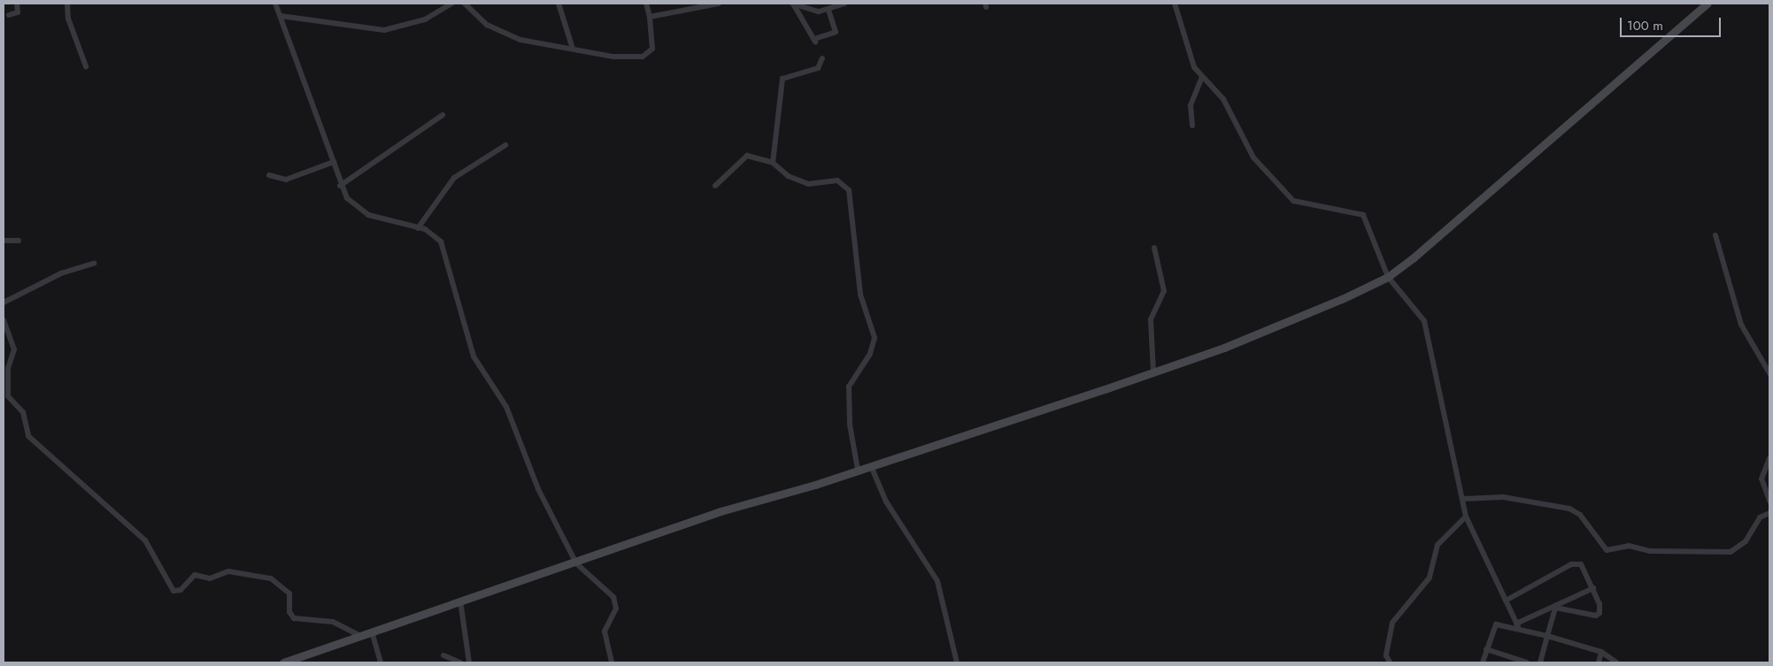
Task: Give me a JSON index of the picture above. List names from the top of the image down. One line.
{"scale_bar":"100 m"}
